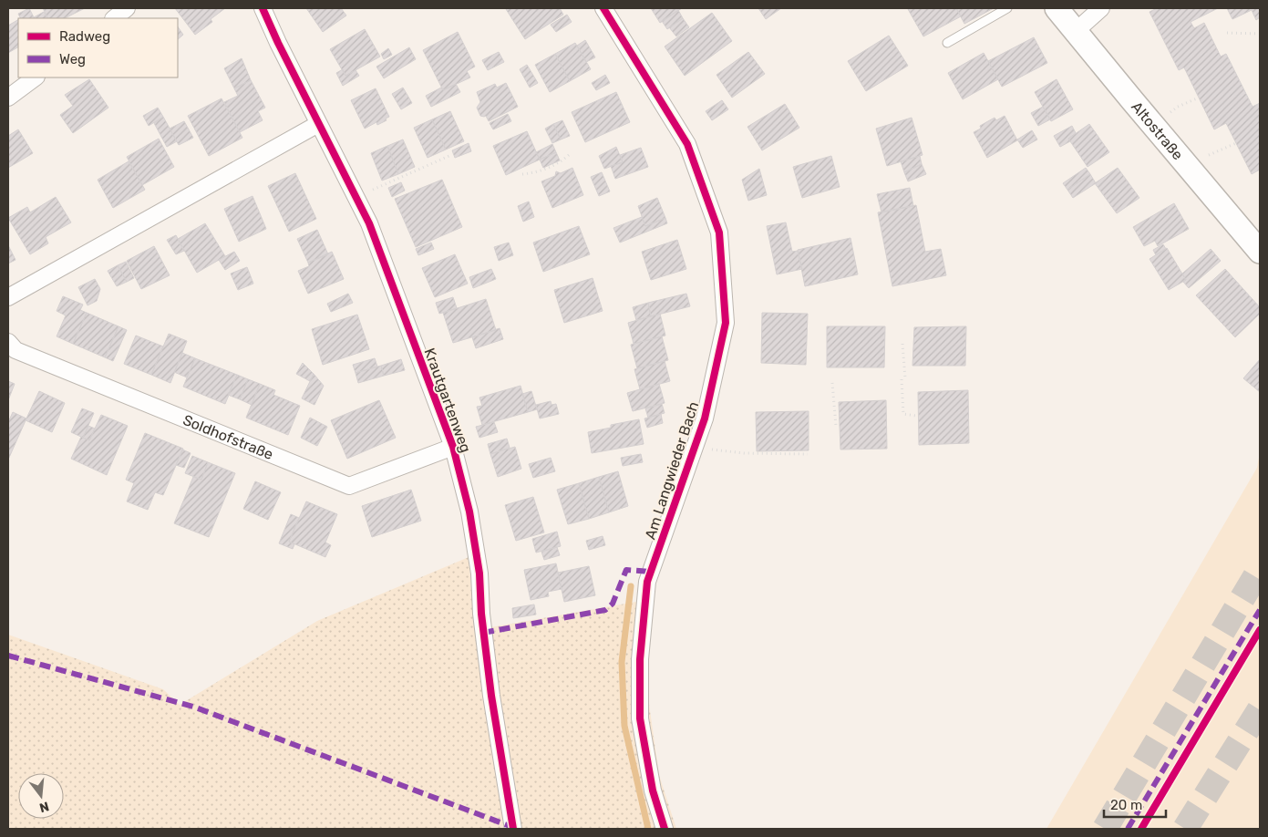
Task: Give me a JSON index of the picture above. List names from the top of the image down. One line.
{"streets":{"main road":["Altostraße"],"street":["Krautgartenweg","Soldhofstraße","Am Langwieder Bach"]},"crossings":[["Krautgartenweg","Soldhofstraße"]],"legend":["Radweg","Weg"],"scale_bar":"20 m","north":"bottom"}
